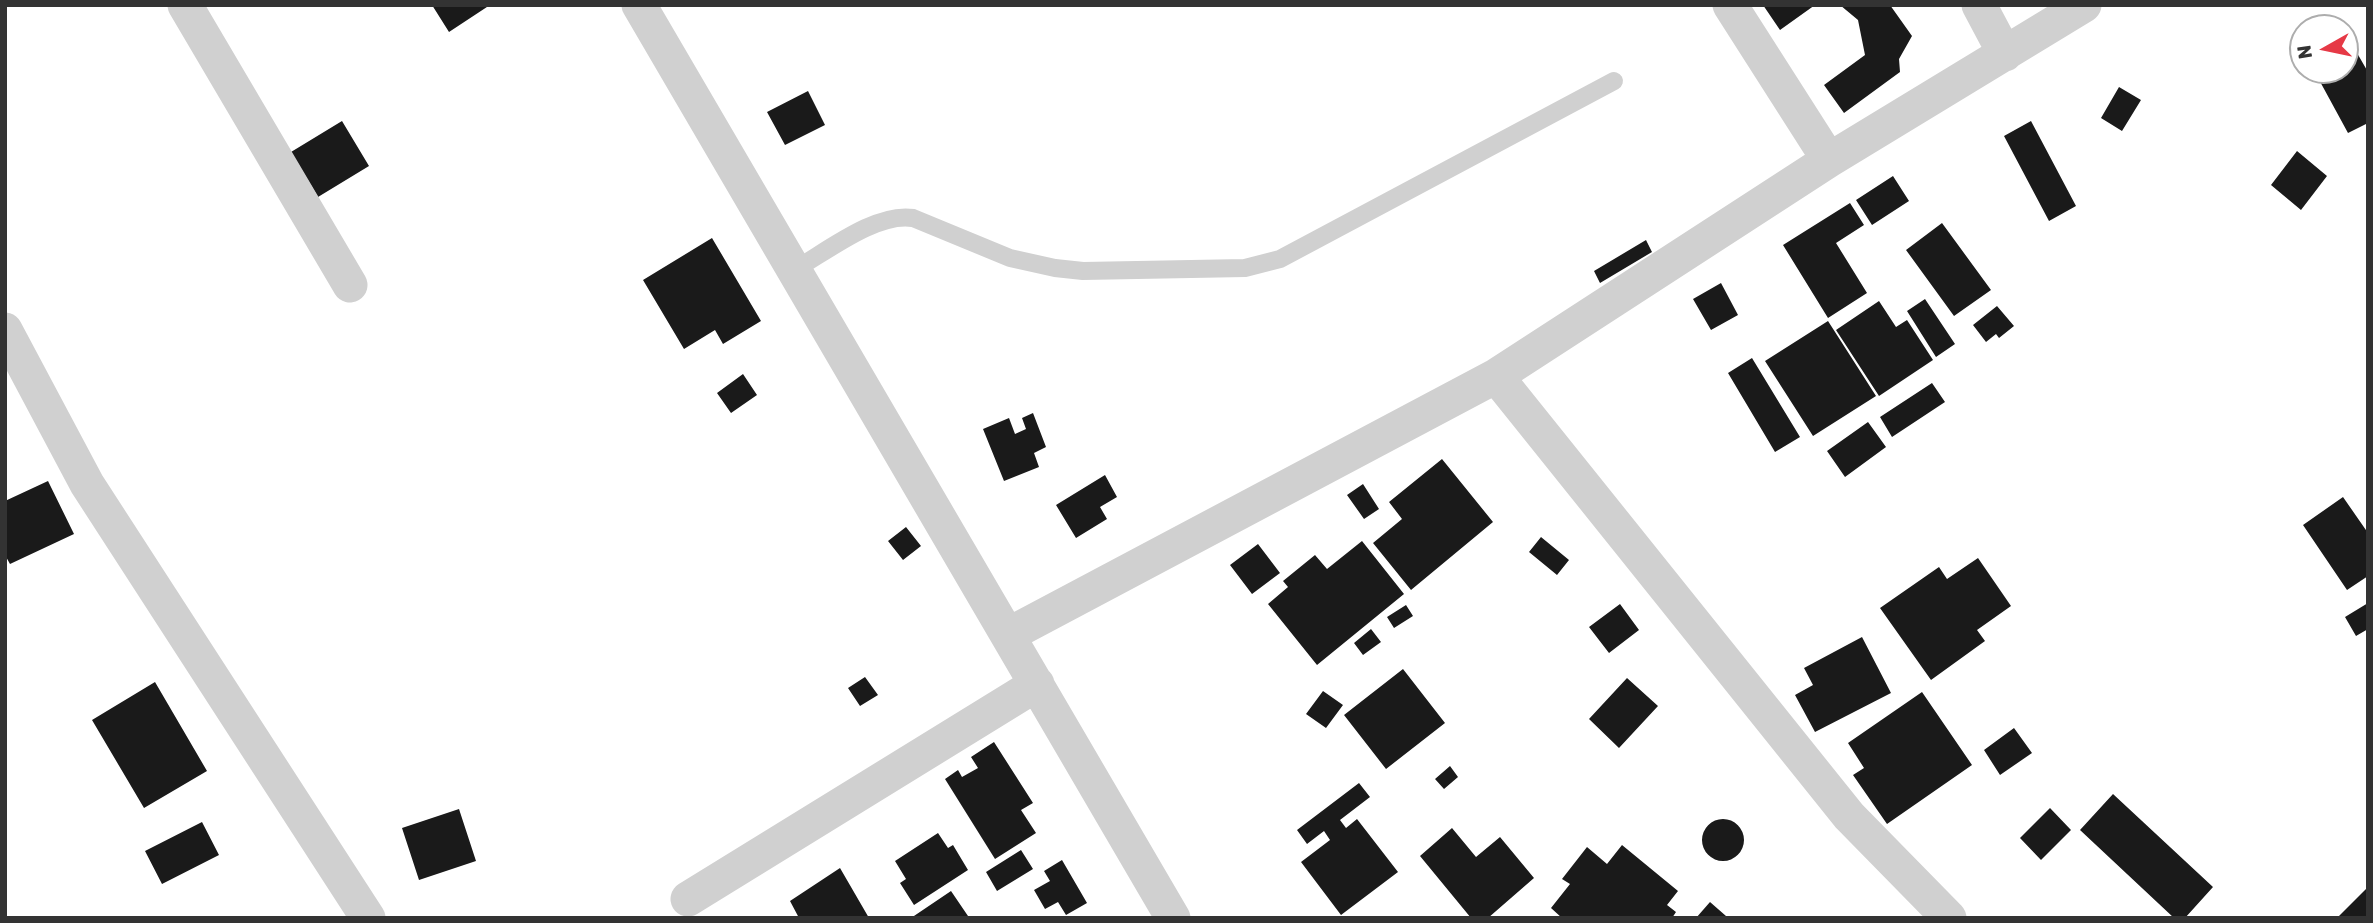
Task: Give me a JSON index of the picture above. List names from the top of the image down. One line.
{"north":"left"}
